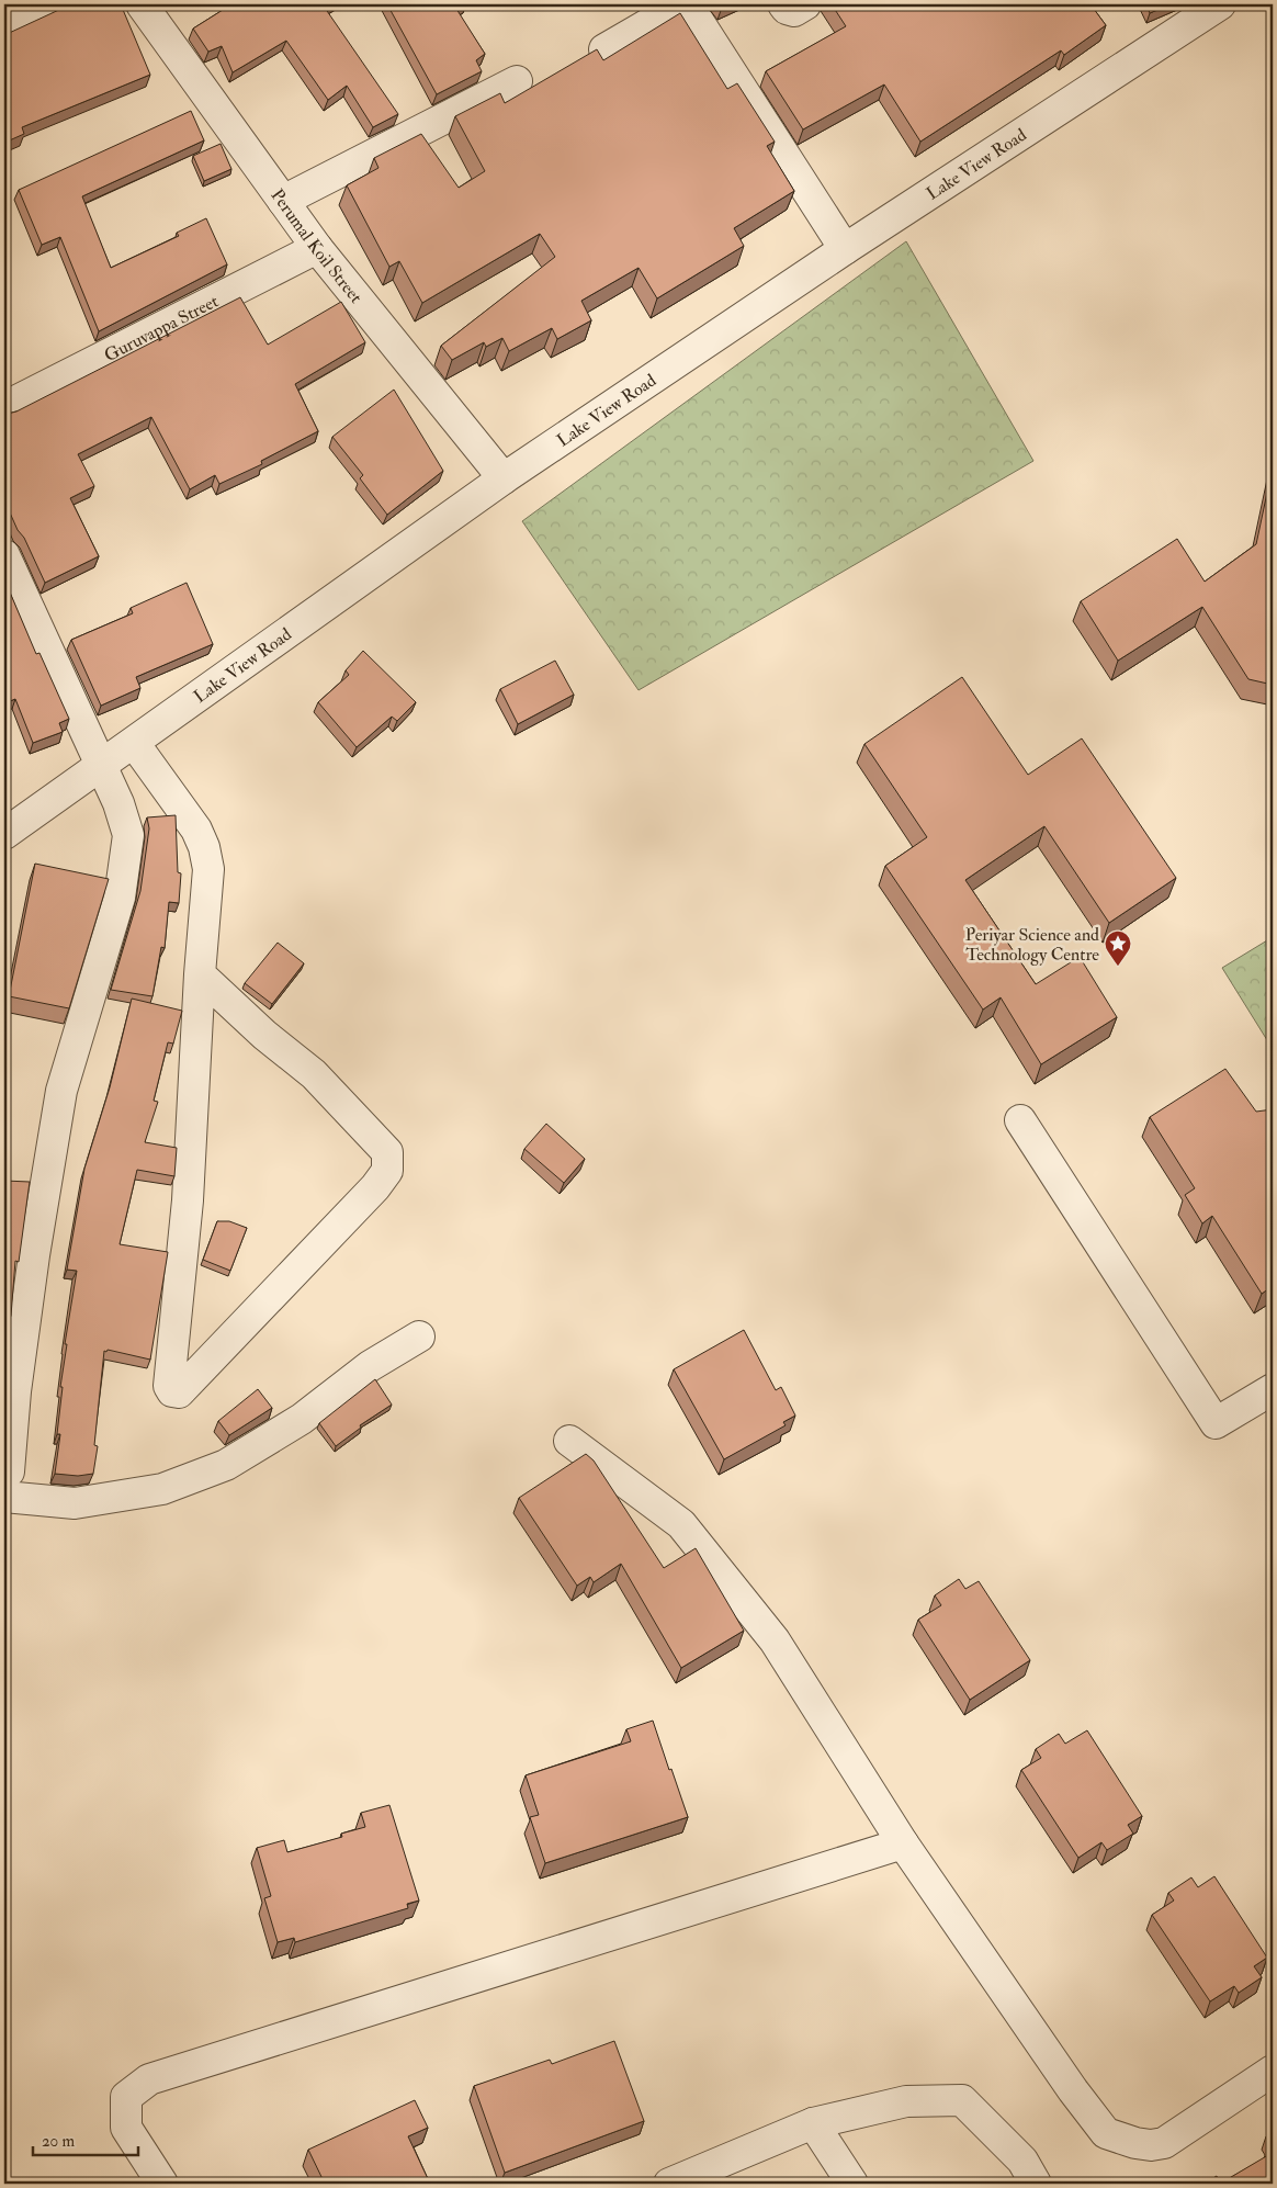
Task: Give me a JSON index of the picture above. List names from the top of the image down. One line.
{"streets":{"street":["Lake View Road","Perumal Koil Street","Guruvappa Street"]},"crossings":[["Lake View Road","Perumal Koil Street"],["Perumal Koil Street","Guruvappa Street"]],"places":{"place":["Periyar Science and Technology Centre"]},"scale_bar":"20 m"}
